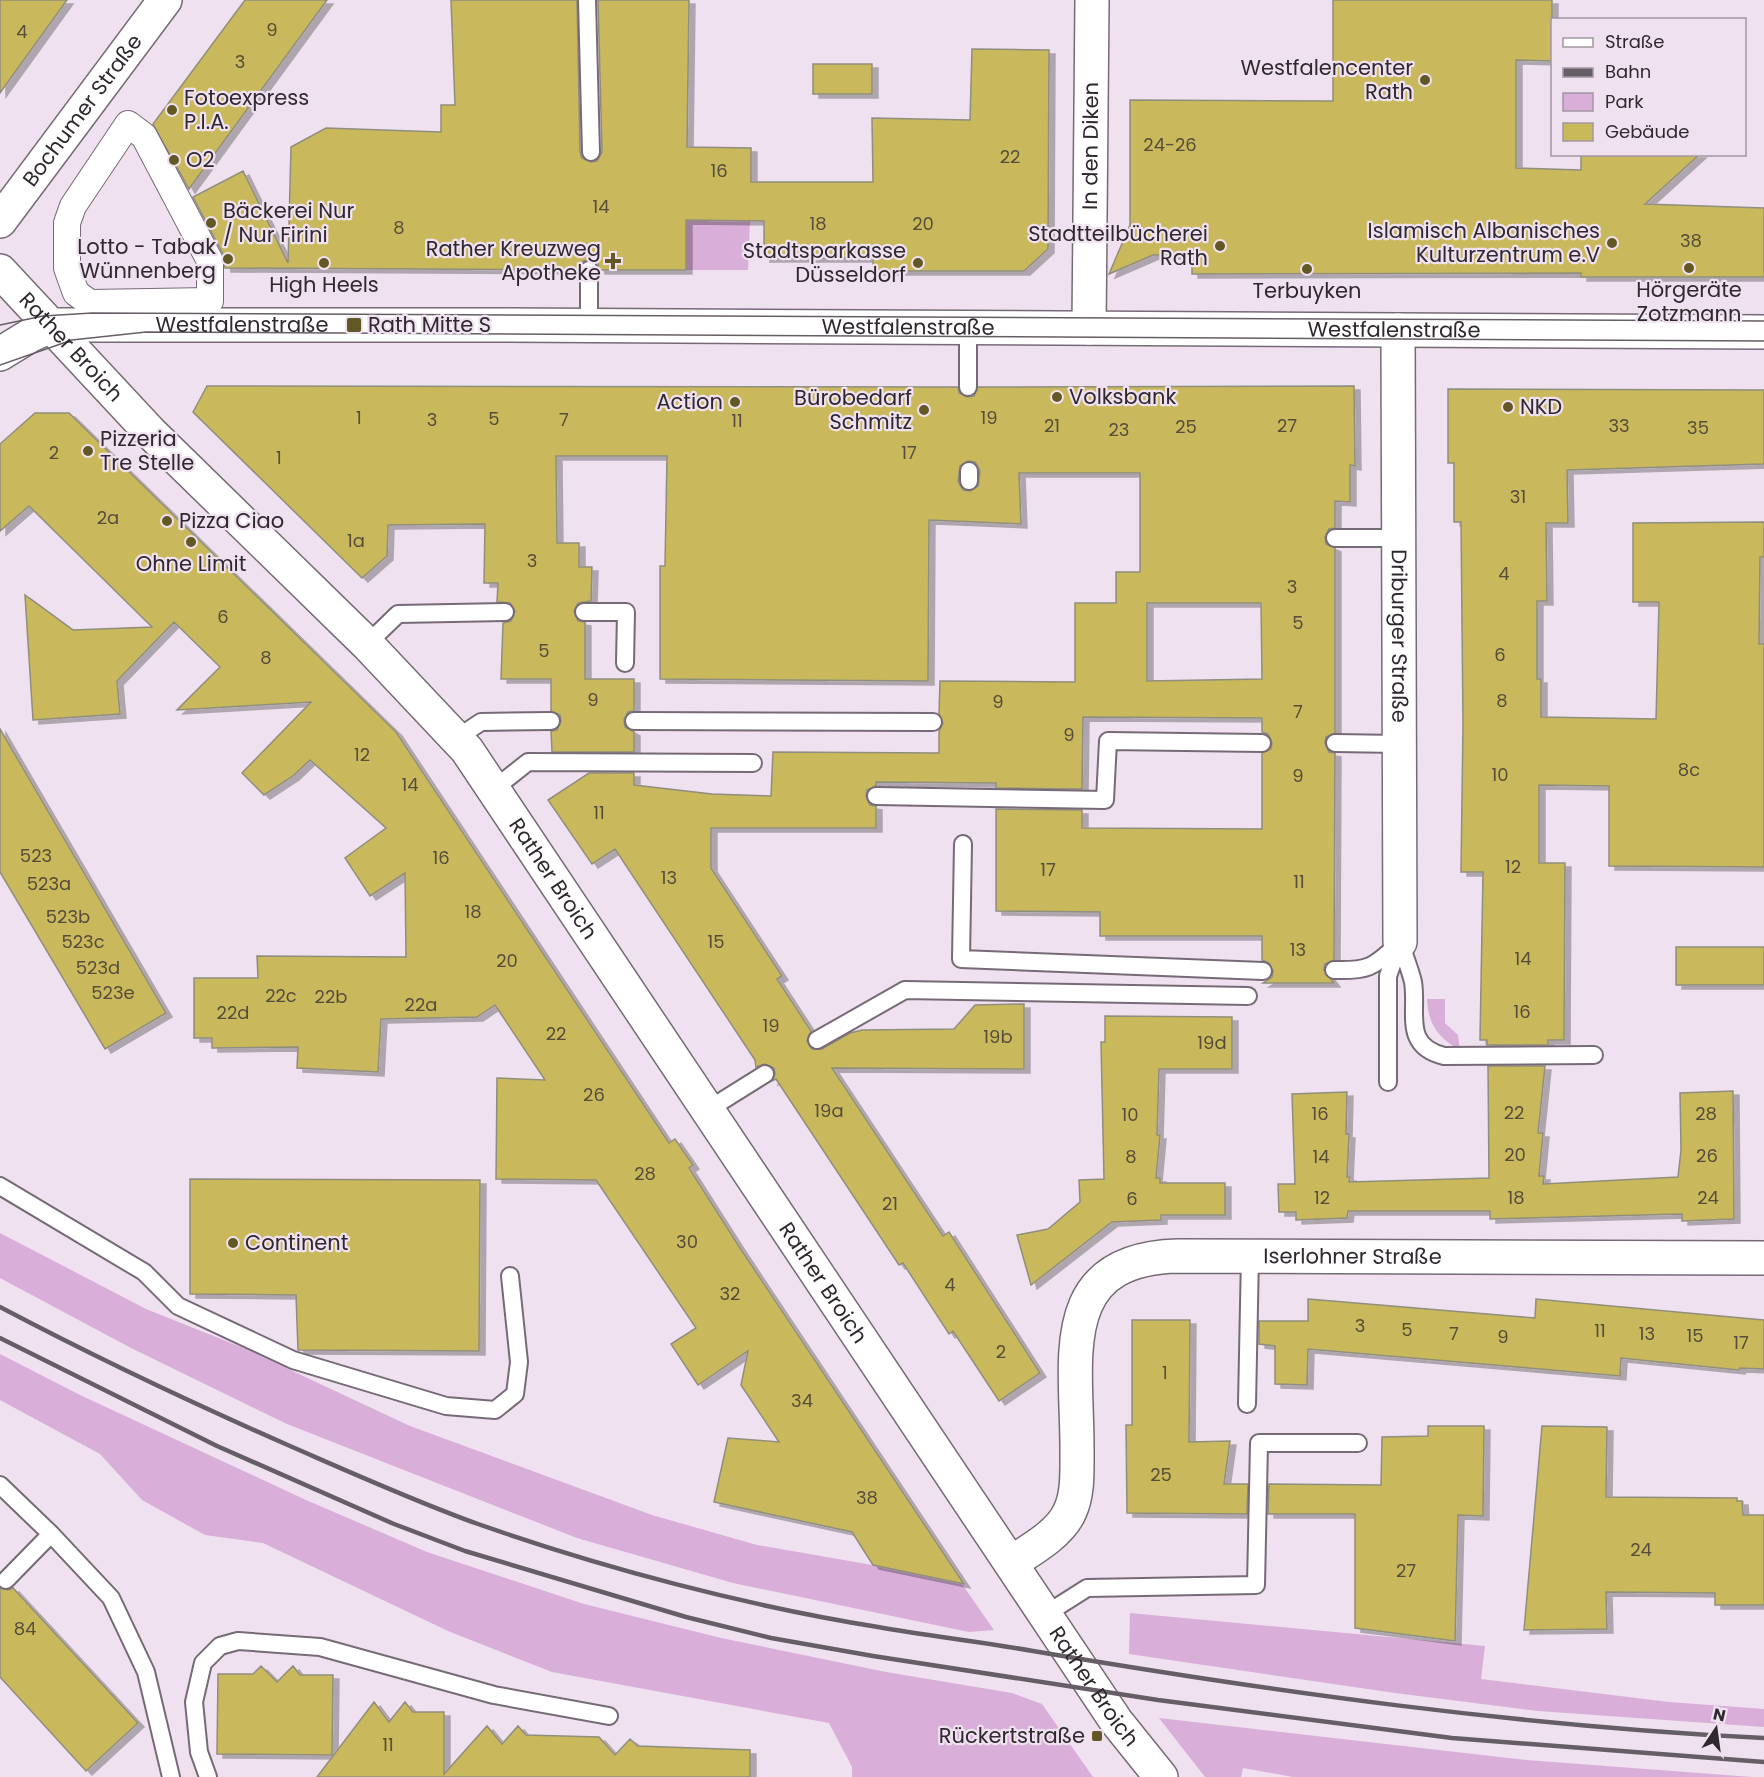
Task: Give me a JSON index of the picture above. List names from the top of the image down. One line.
{"streets":{"street":["Bochumer Straße","In den Diken","Westfalenstraße","Rather Broich","Driburger Straße","Iserlohner Straße"]},"crossings":[["In den Diken","Westfalenstraße"],["Westfalenstraße","Rather Broich"],["Westfalenstraße","Driburger Straße"],["Rather Broich","Iserlohner Straße"]],"places":{"other":["Westfalencenter Rath","Fotoexpress P.I.A.","O2","Bäckerei Nur / Nur Firini","Islamisch Albanisches Kulturzentrum e.V","Stadtteilbücherei Rath","Lotto - Tabak Wünnenberg","High Heels","Stadtsparkasse Düsseldorf","Hörgeräte Zotzmann","Terbuyken","Volksbank","Action","NKD","Bürobedarf Schmitz","Pizzeria Tre Stelle","Pizza Ciao","Ohne Limit","Continent"],"health":["Rather Kreuzweg Apotheke"],"transit":["Rath Mitte S","Rückertstraße"]},"house_numbers":["9","4","3","24-26","22","16","14","18","20","8","38","1","19","5","3","7","11","21","27","33","25","35","23","2","17","1","31","2a","1a","3","4","3","6","5","5","6","8","9","8","9","7","9","12","8c","10","9","14","11","523","16","12","17","13","11","523a","18","523b","523c","15","13","14","20","523d","523e","22c","22b","22a","16","22d","19","22","19b","19d","26","19a","22","16","28","10","20","26","8","14","28","12","18","24","6","21","30","4","32","3","5","11","7","13","15","9","17","2","1","34","25","38","24","27","84","11"],"legend":["Straße","Bahn","Park","Gebäude"],"north":"top"}
